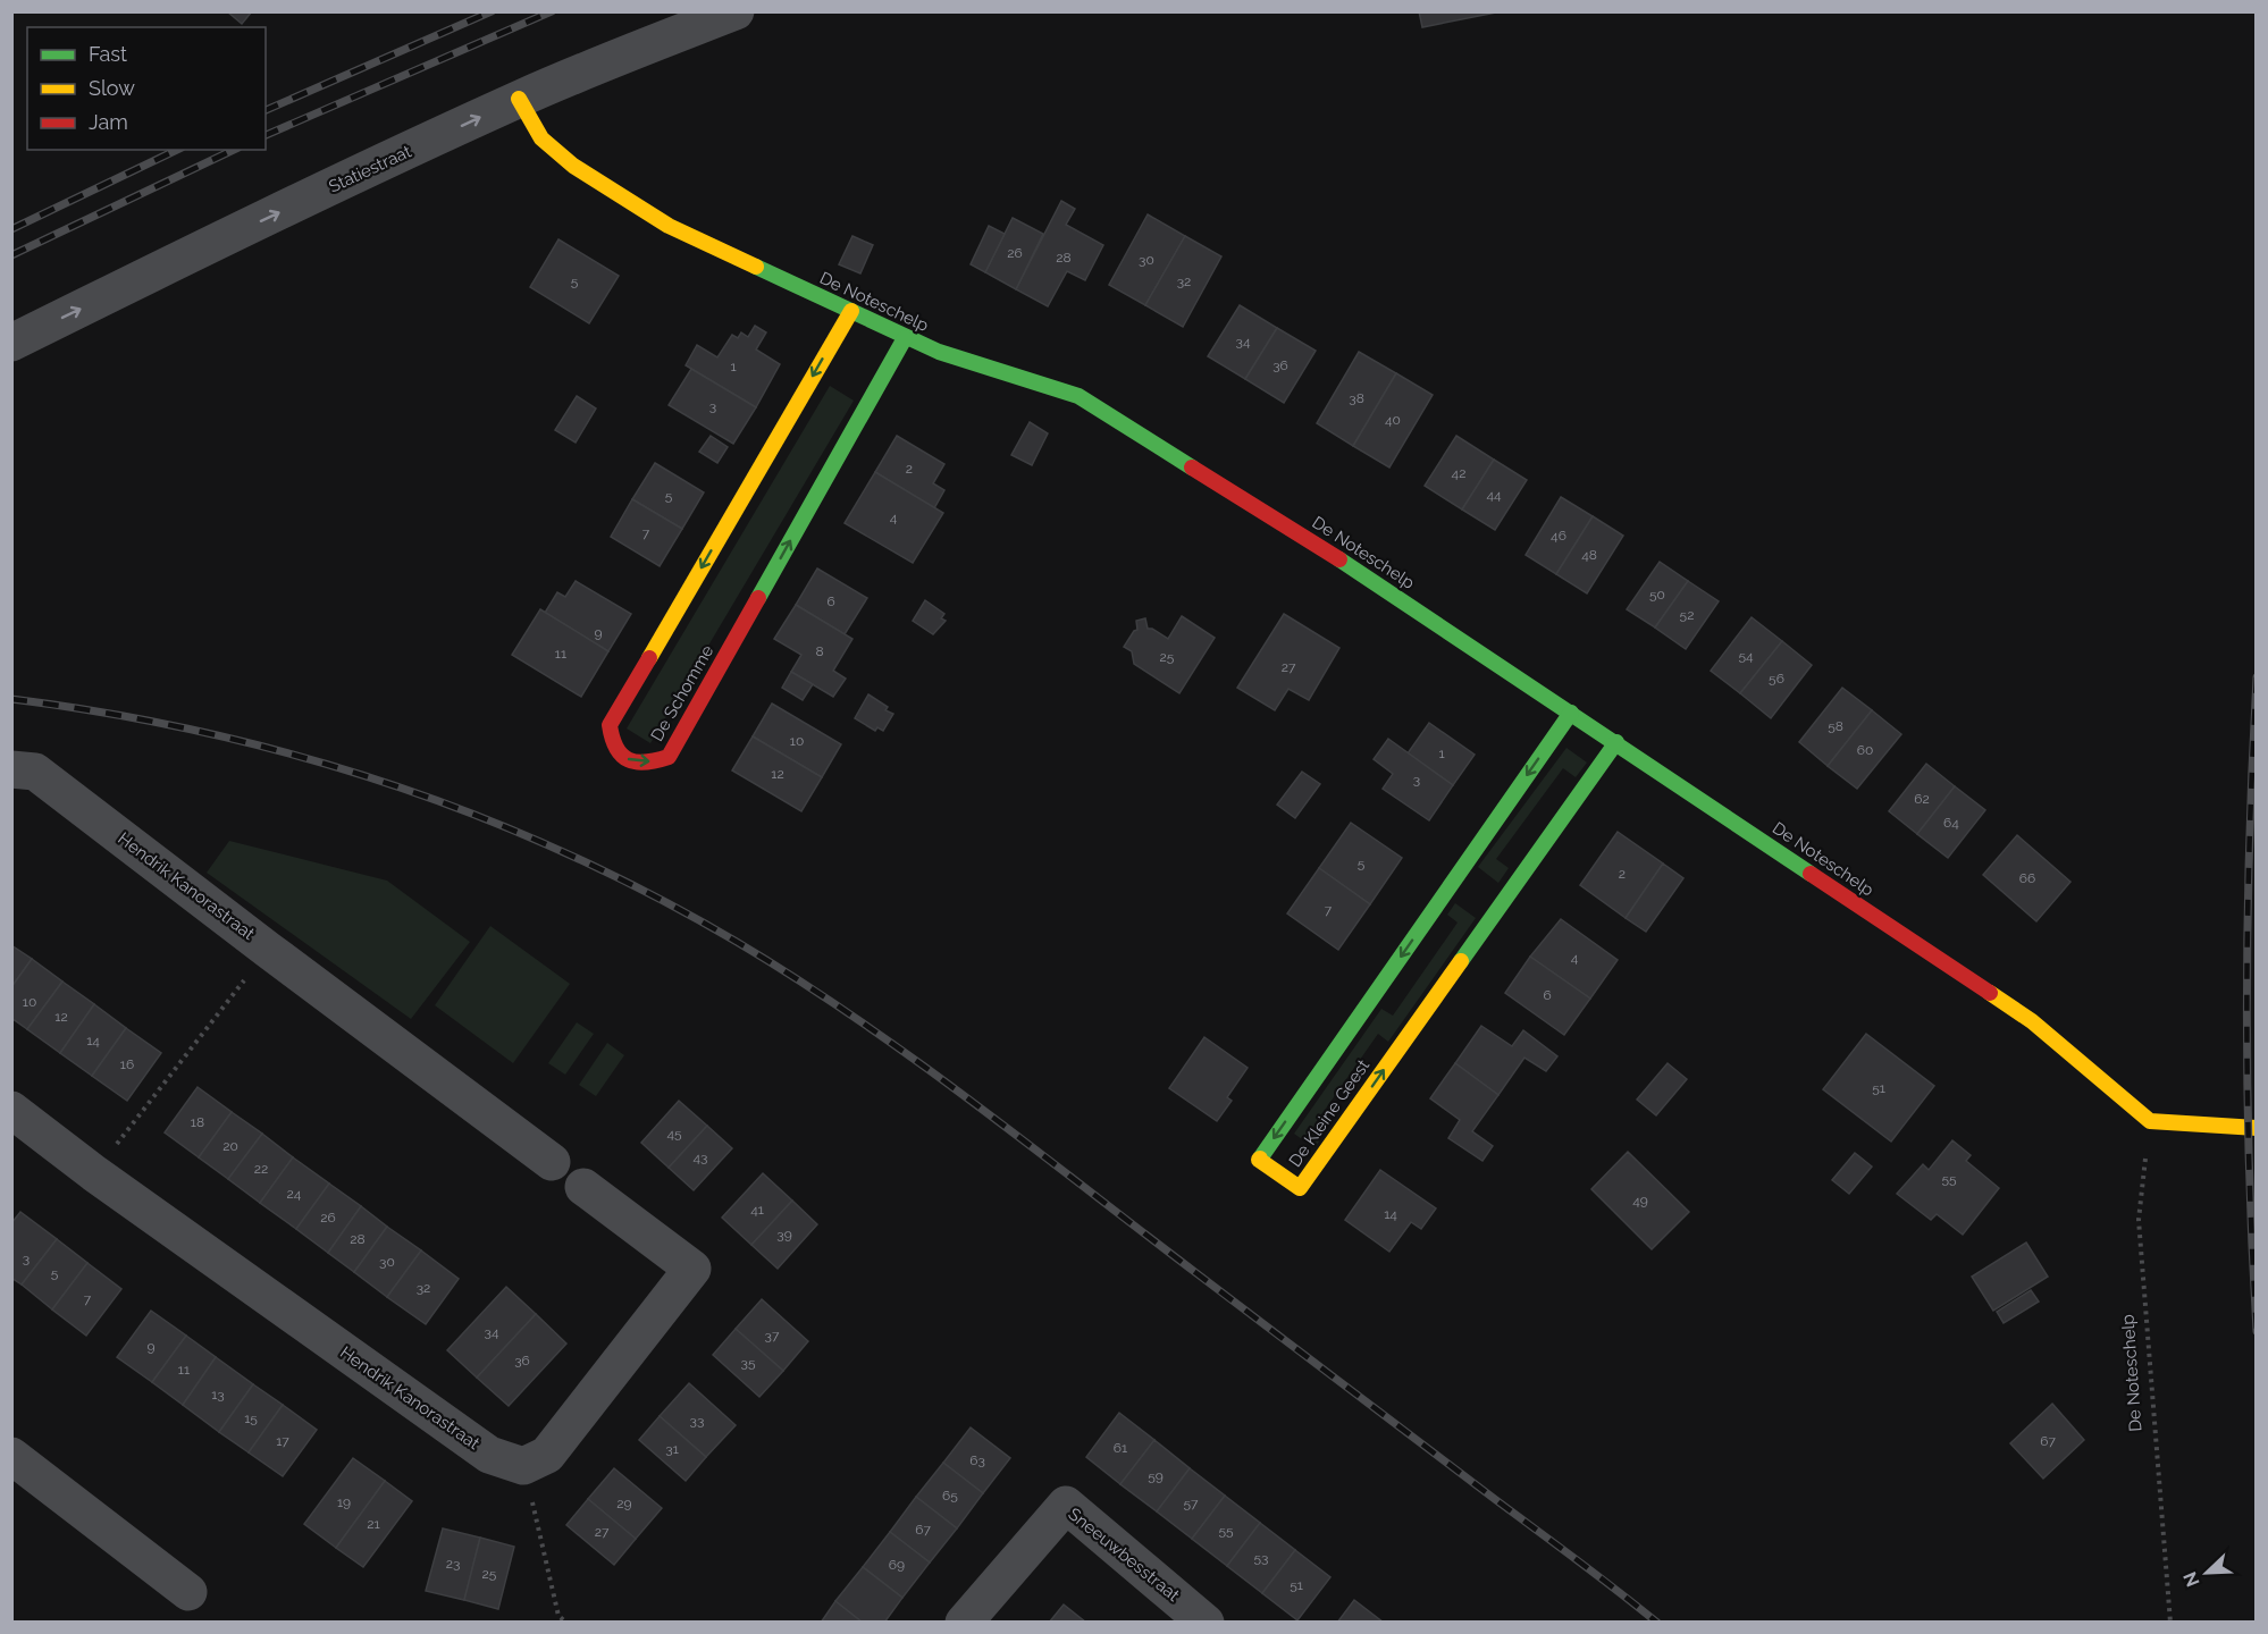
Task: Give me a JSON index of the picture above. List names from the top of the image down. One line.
{"streets":{"street":["Statiestraat","De Noteschelp","De Schomme","Hendrik Kanorastraat","De Kleine Geest","Sneeuwbesstraat"]},"crossings":[["Statiestraat","De Noteschelp"],["De Noteschelp","De Schomme"],["De Noteschelp","De Kleine Geest"]],"one_way":["Statiestraat"],"house_numbers":["26","28","30","5","32","34","36","1","38","3","40","2","42","44","5","4","7","46","48","50","6","52","9","8","11","54","25","27","56","58","10","60","1","12","3","62","64","5","2","66","7","4","6","10","12","14","16","51","18","45","20","43","22","55","24","49","41","14","26","39","28","3","30","5","32","7","34","37","9","36","35","11","13","15","33","17","67","61","31","63","59","65","19","29","57","21","67","55","27","53","23","69","25","51"],"legend":["Fast","Slow","Jam"],"north":"bottom left"}
